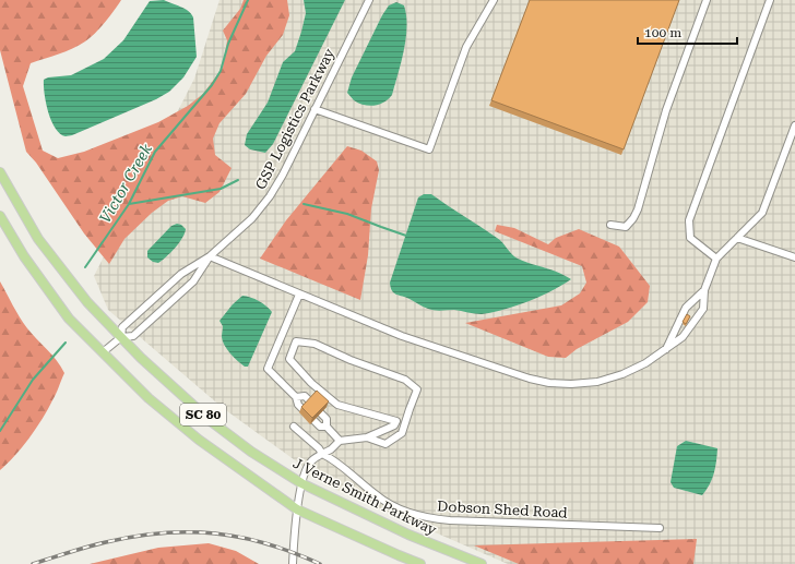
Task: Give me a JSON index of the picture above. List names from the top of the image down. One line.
{"streets":{"main road":["SC 80","J Verne Smith Parkway"],"street":["GSP Logistics Parkway","Dobson Shed Road"]},"crossings":[["GSP Logistics Parkway","SC 80"],["GSP Logistics Parkway","J Verne Smith Parkway"]],"water":["Victor Creek"],"scale_bar":"100 m"}
